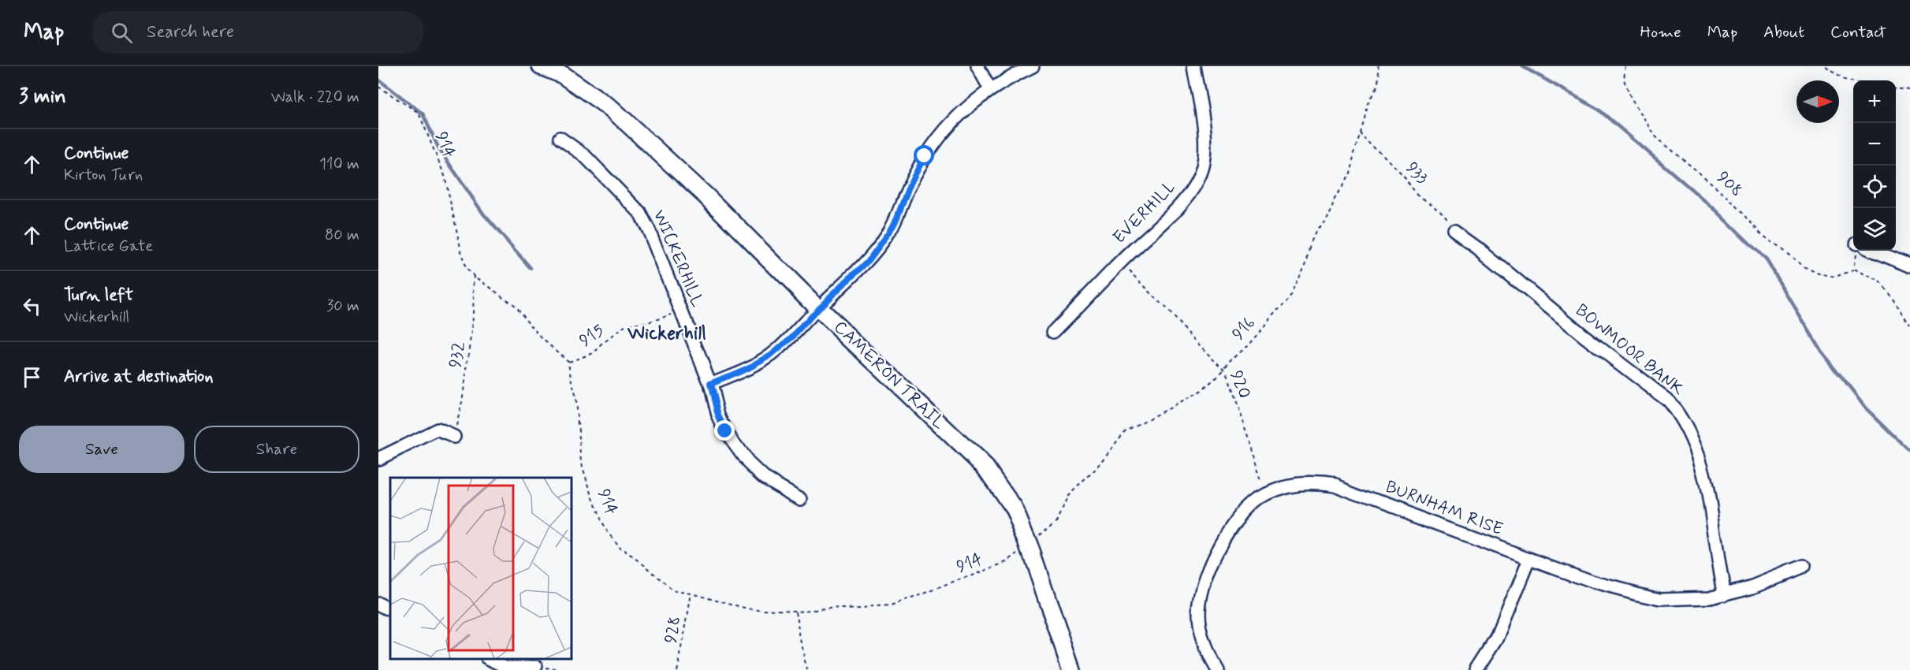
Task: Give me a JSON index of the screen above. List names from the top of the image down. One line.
{"streets":{"street":["EVERHILL","WICKERHILL","BOWMOOR BANK","CAMERON TRAIL","BURNHAM RISE"],"path":["914","933","908","916","915","932","920","928"]},"crossings":[["914","916"],["914","915"],["914","932"],["914","CAMERON TRAIL"],["914","928"],["933","916"],["933","BOWMOOR BANK"],["EVERHILL","920"],["WICKERHILL","915"],["916","CAMERON TRAIL"],["916","920"],["BOWMOOR BANK","BURNHAM RISE"],["920","BURNHAM RISE"]],"districts":["Wickerhill"],"north":"right","page":{"header":"Map","search":"Search here","nav":["Home","Map","About","Contact"],"heading":["3 min","Walk · 220 m"],"map_buttons":["+","−"],"list":[["Continue","Kirton Turn","110 m"],["Continue","Lattice Gate","80 m"],["Turn left","Wickerhill","30 m"],"Arrive at destination"],"buttons":["Save","Share"]}}
